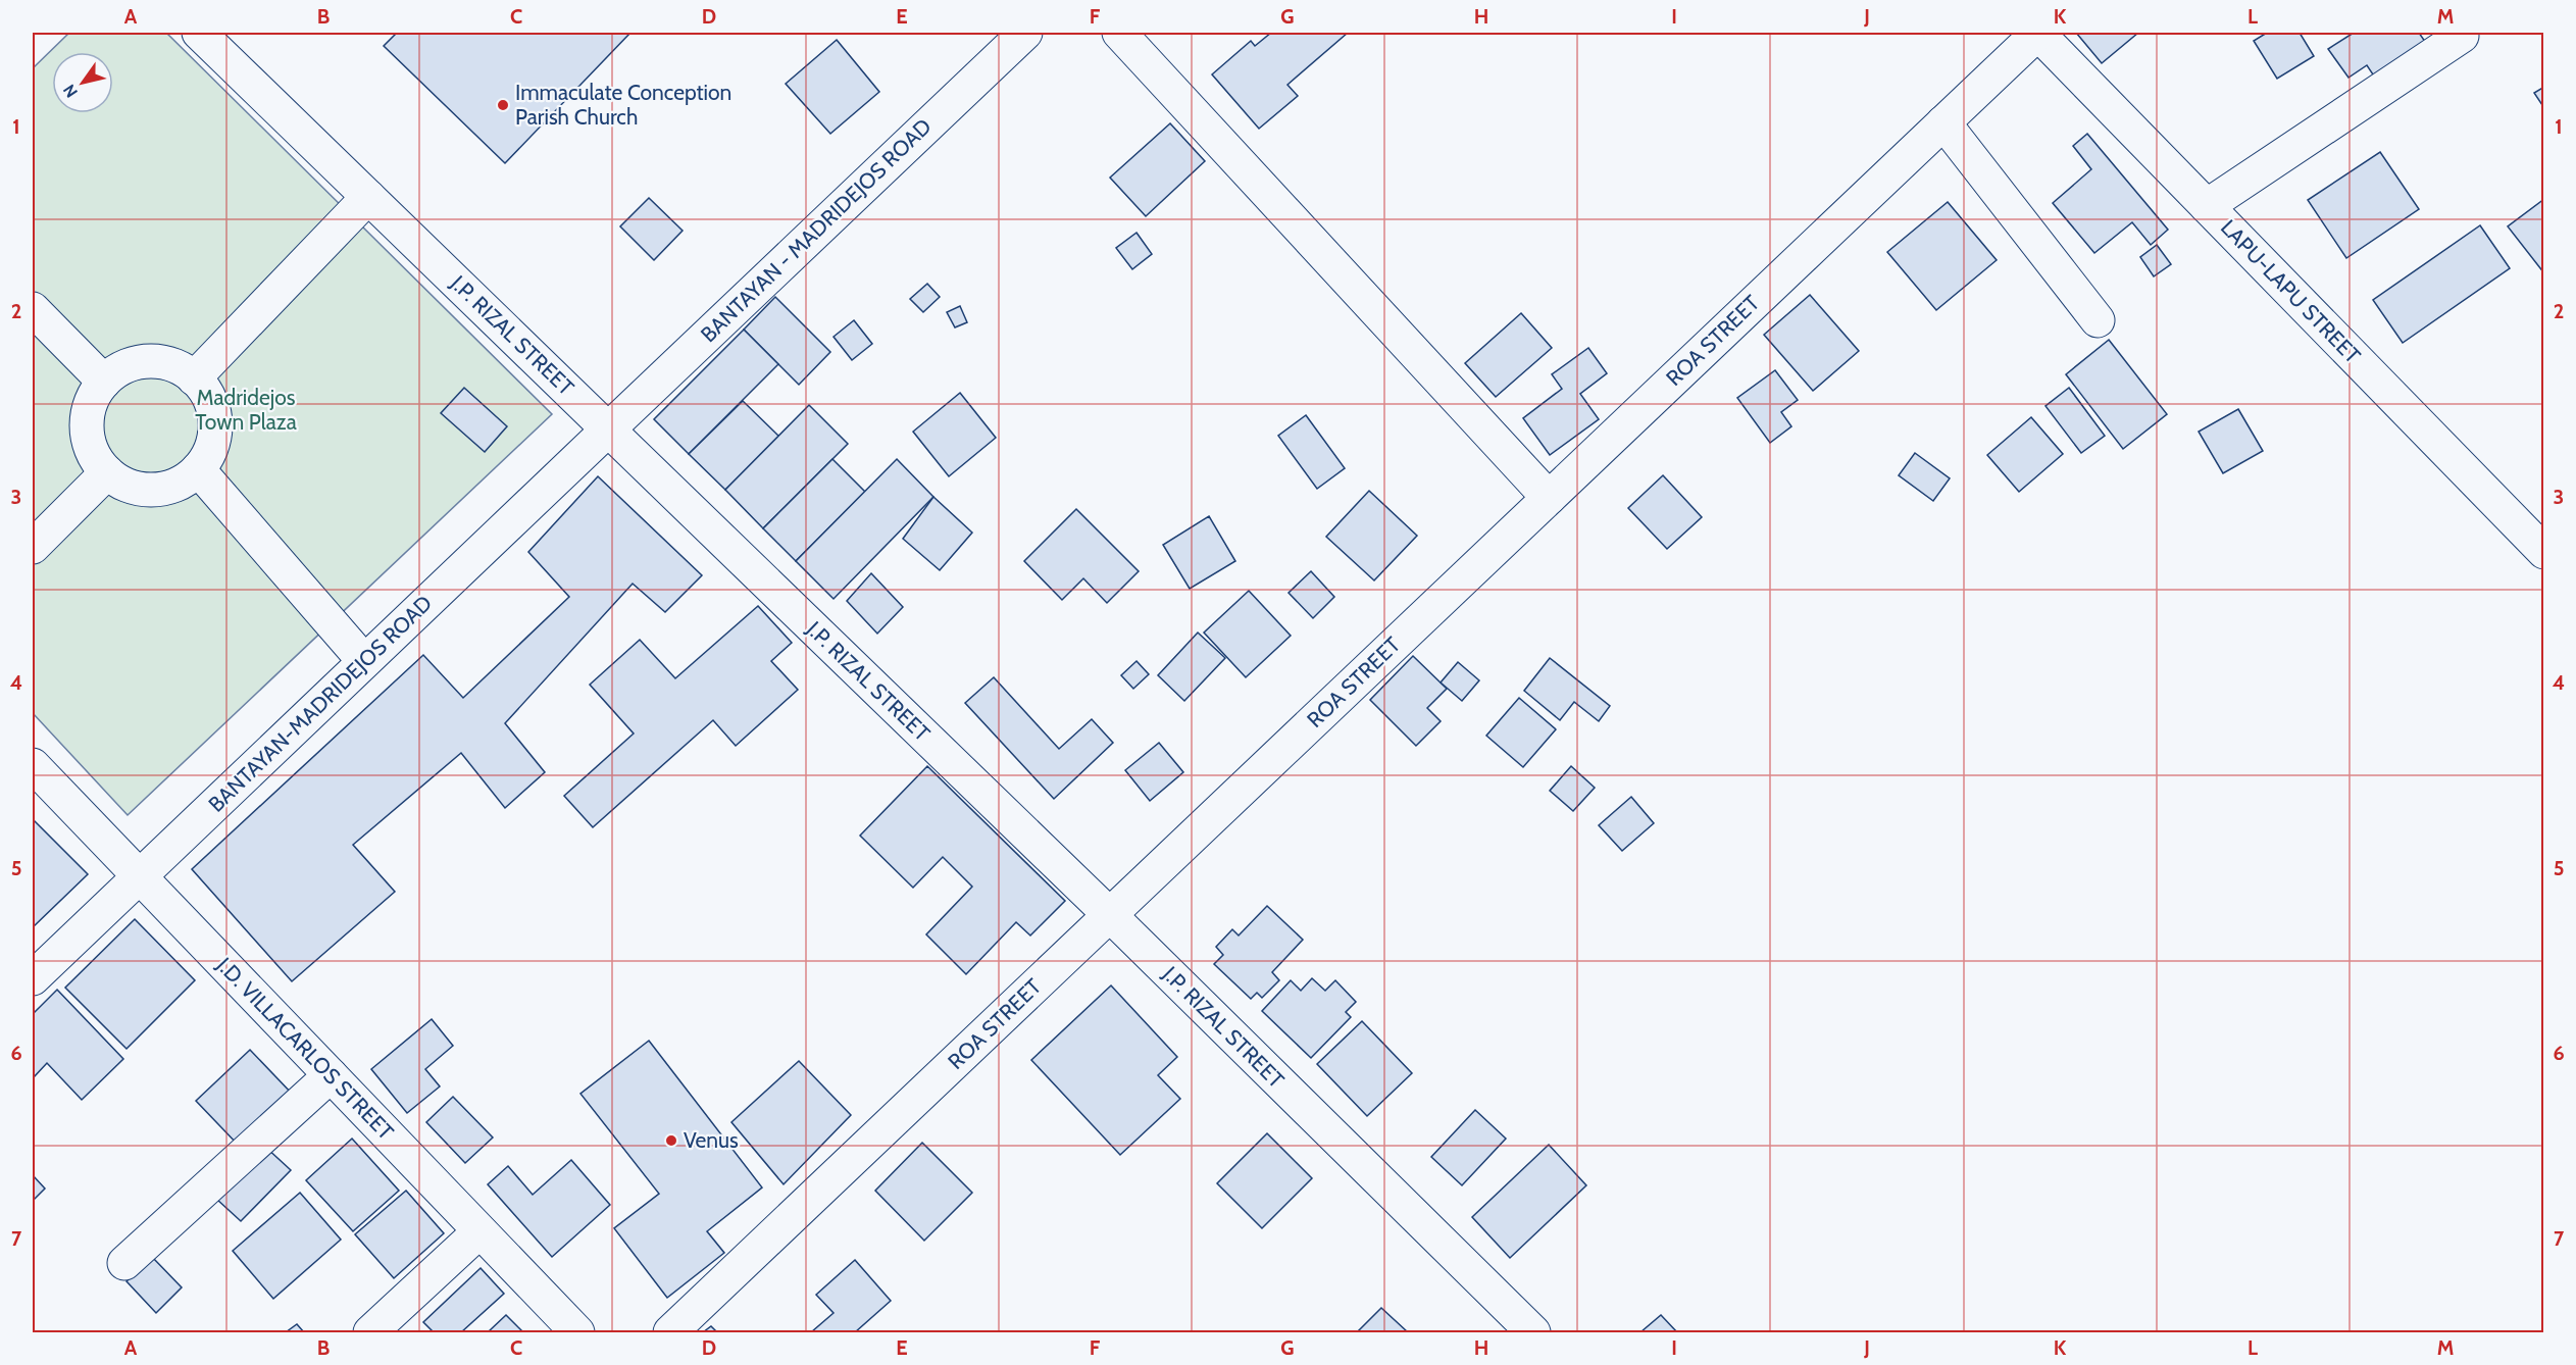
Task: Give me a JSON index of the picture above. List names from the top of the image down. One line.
{"streets":{"street":["BANTAYAN - MADRIDEJOS ROAD","LAPU-LAPU STREET","J.P. RIZAL STREET","ROA STREET","BANTAYAN-MADRIDEJOS ROAD","J.D. VILLACARLOS STREET"]},"crossings":[["BANTAYAN - MADRIDEJOS ROAD","J.P. RIZAL STREET"],["BANTAYAN - MADRIDEJOS ROAD","BANTAYAN-MADRIDEJOS ROAD"],["LAPU-LAPU STREET","ROA STREET"],["J.P. RIZAL STREET","ROA STREET"],["J.P. RIZAL STREET","BANTAYAN-MADRIDEJOS ROAD"],["BANTAYAN-MADRIDEJOS ROAD","J.D. VILLACARLOS STREET"]],"parks":["Madridejos Town Plaza"],"places":["Immaculate Conception Parish Church","Venus"],"north":"bottom left","grid":{"columns":["A","B","C","D","E","F","G","H","I","J","K","L","M"],"rows":["1","2","3","4","5","6","7"]}}
